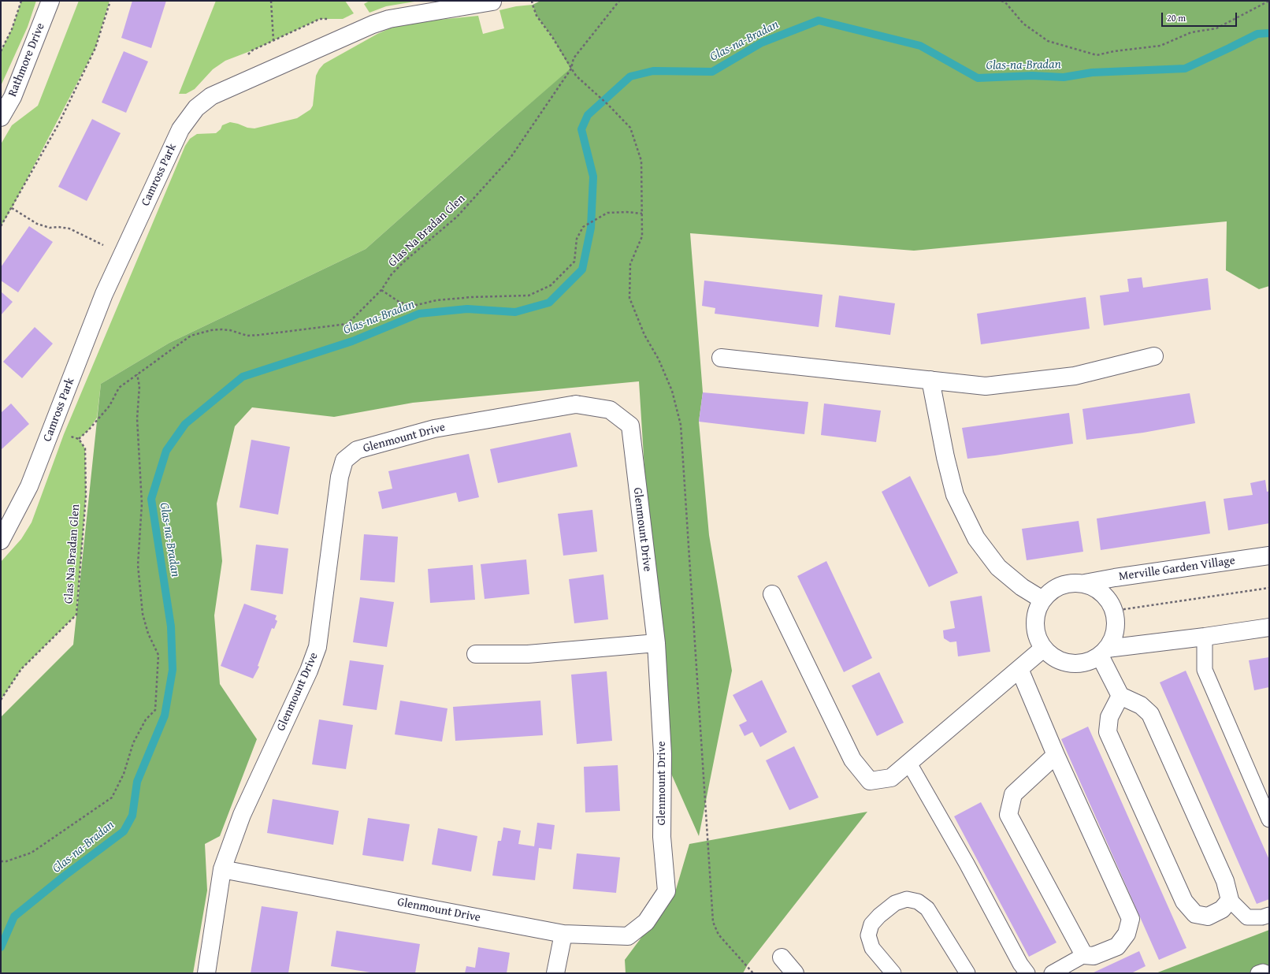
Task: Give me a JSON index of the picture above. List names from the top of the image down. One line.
{"streets":{"street":["Rathmore Drive","Camross Park","Glenmount Drive","Merville Garden Village"],"path":["Glas Na Bradan Glen"]},"water":["Glas-na-Bradan"],"scale_bar":"20 m"}
